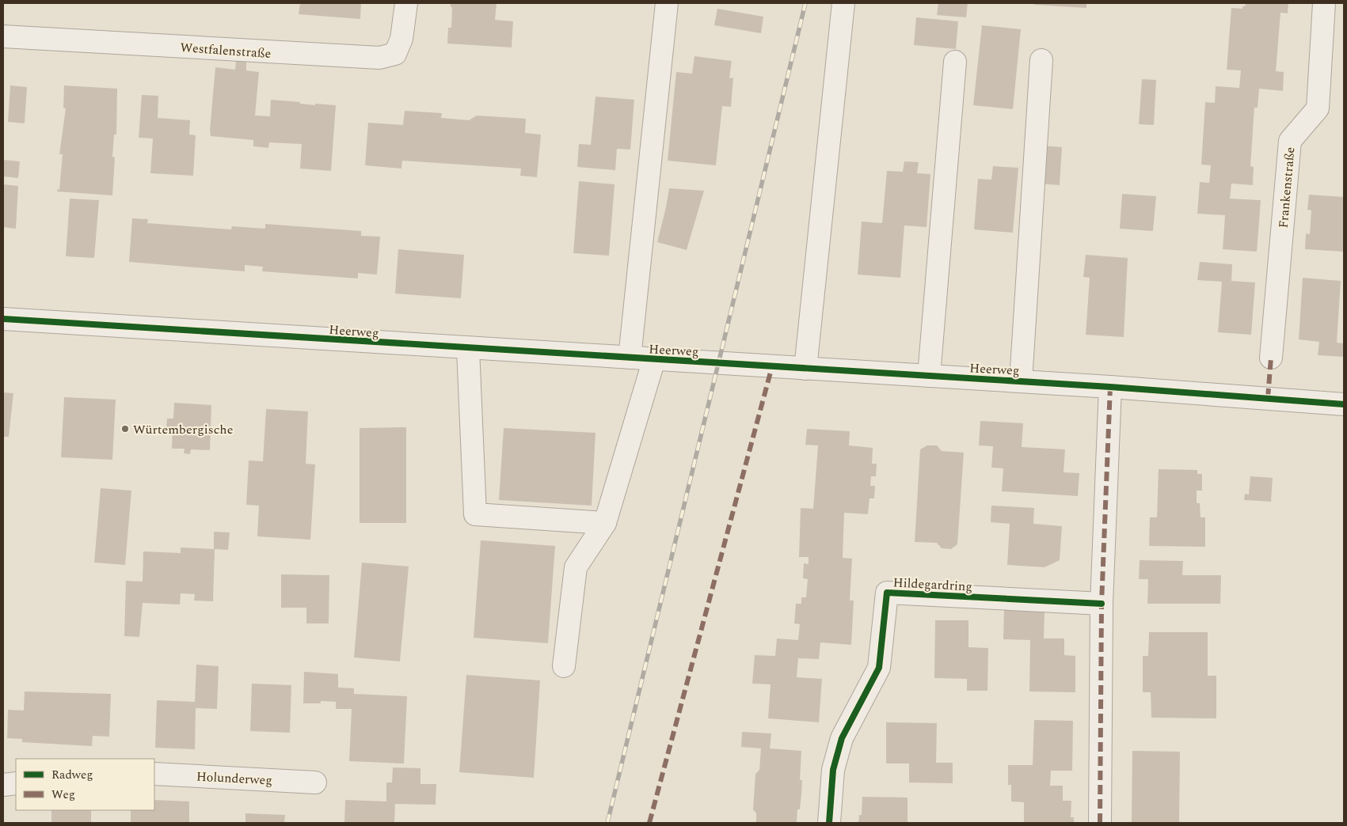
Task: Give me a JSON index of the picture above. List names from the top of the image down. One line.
{"streets":{"street":["Westfalenstraße","Frankenstraße","Heerweg","Hildegardring","Holunderweg"]},"places":["Würtembergische"],"legend":["Radweg","Weg"]}
